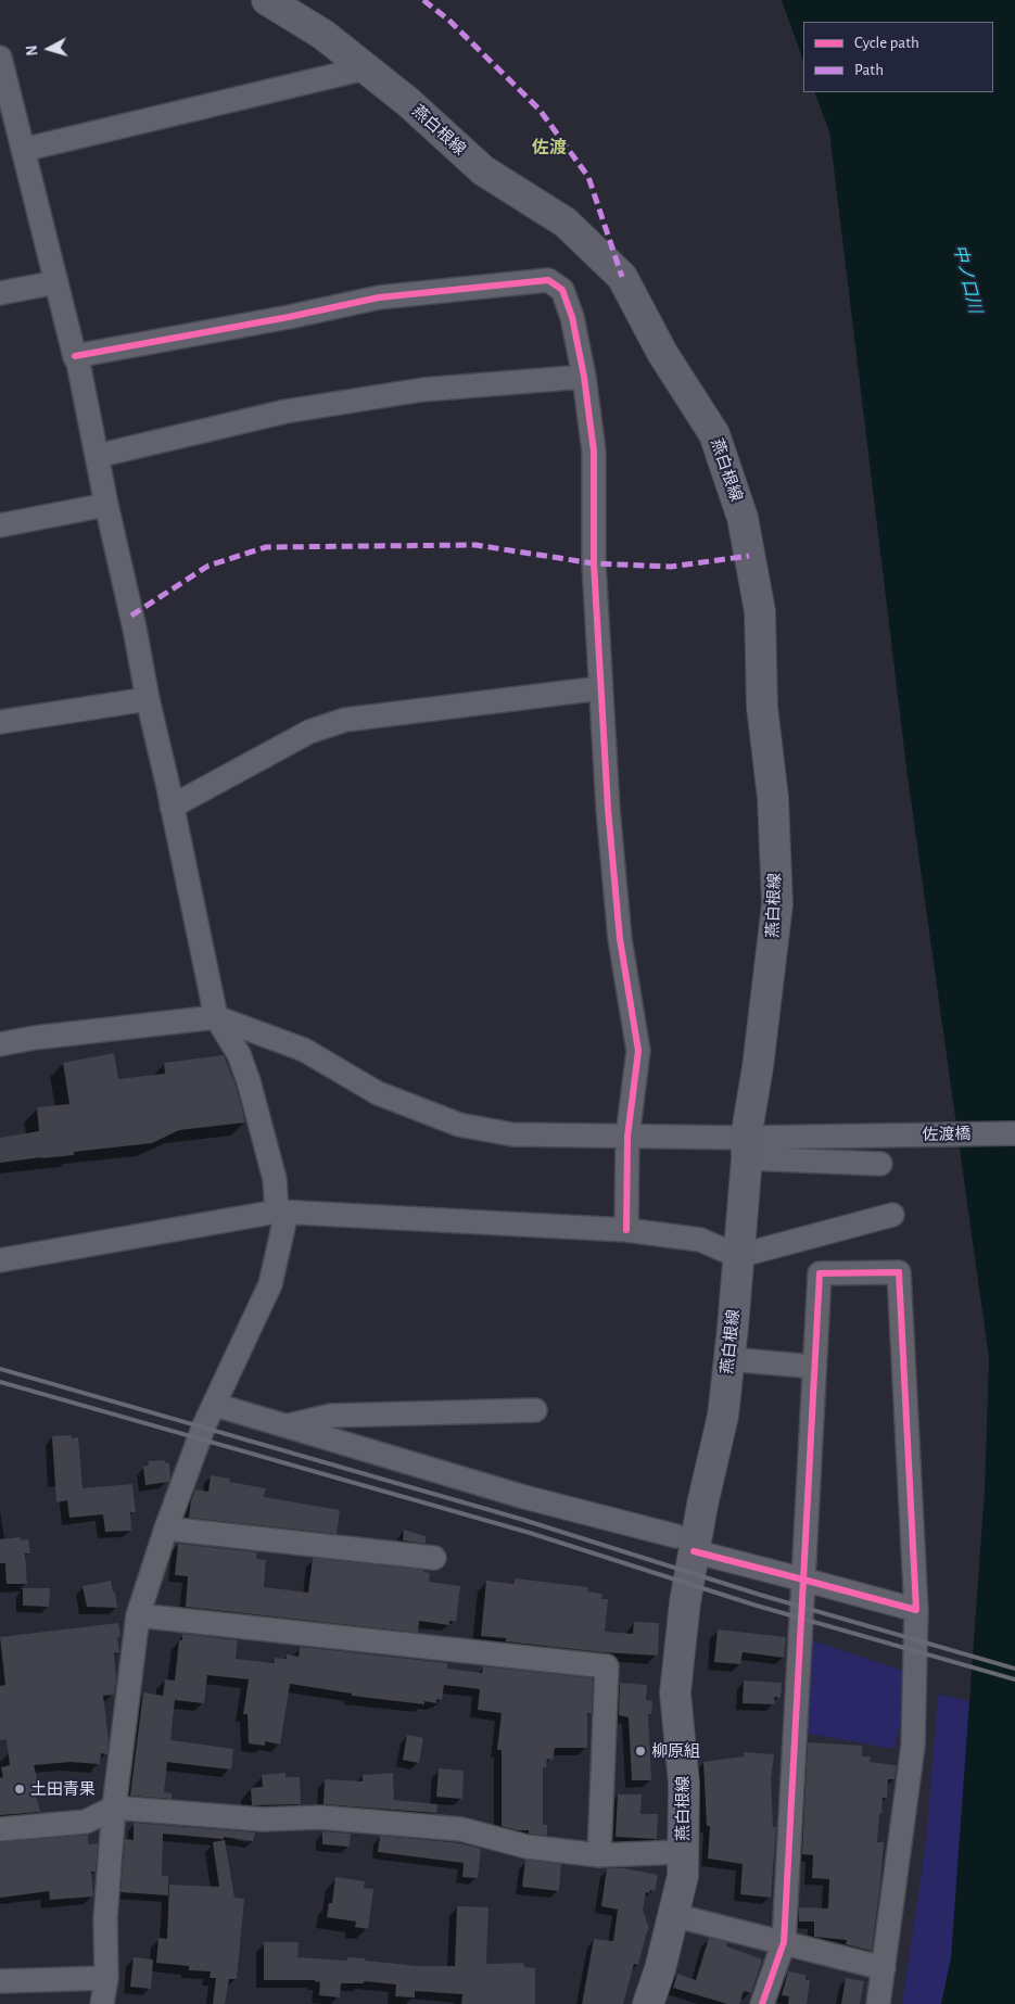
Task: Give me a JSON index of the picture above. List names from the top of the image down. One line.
{"streets":{"main road":["燕白根線"],"street":["佐渡橋"]},"crossings":[["燕白根線","佐渡橋"]],"districts":["佐渡"],"water":["中ノ口川"],"places":["柳原組","土田青果"],"legend":["Cycle path","Path"],"north":"left"}
